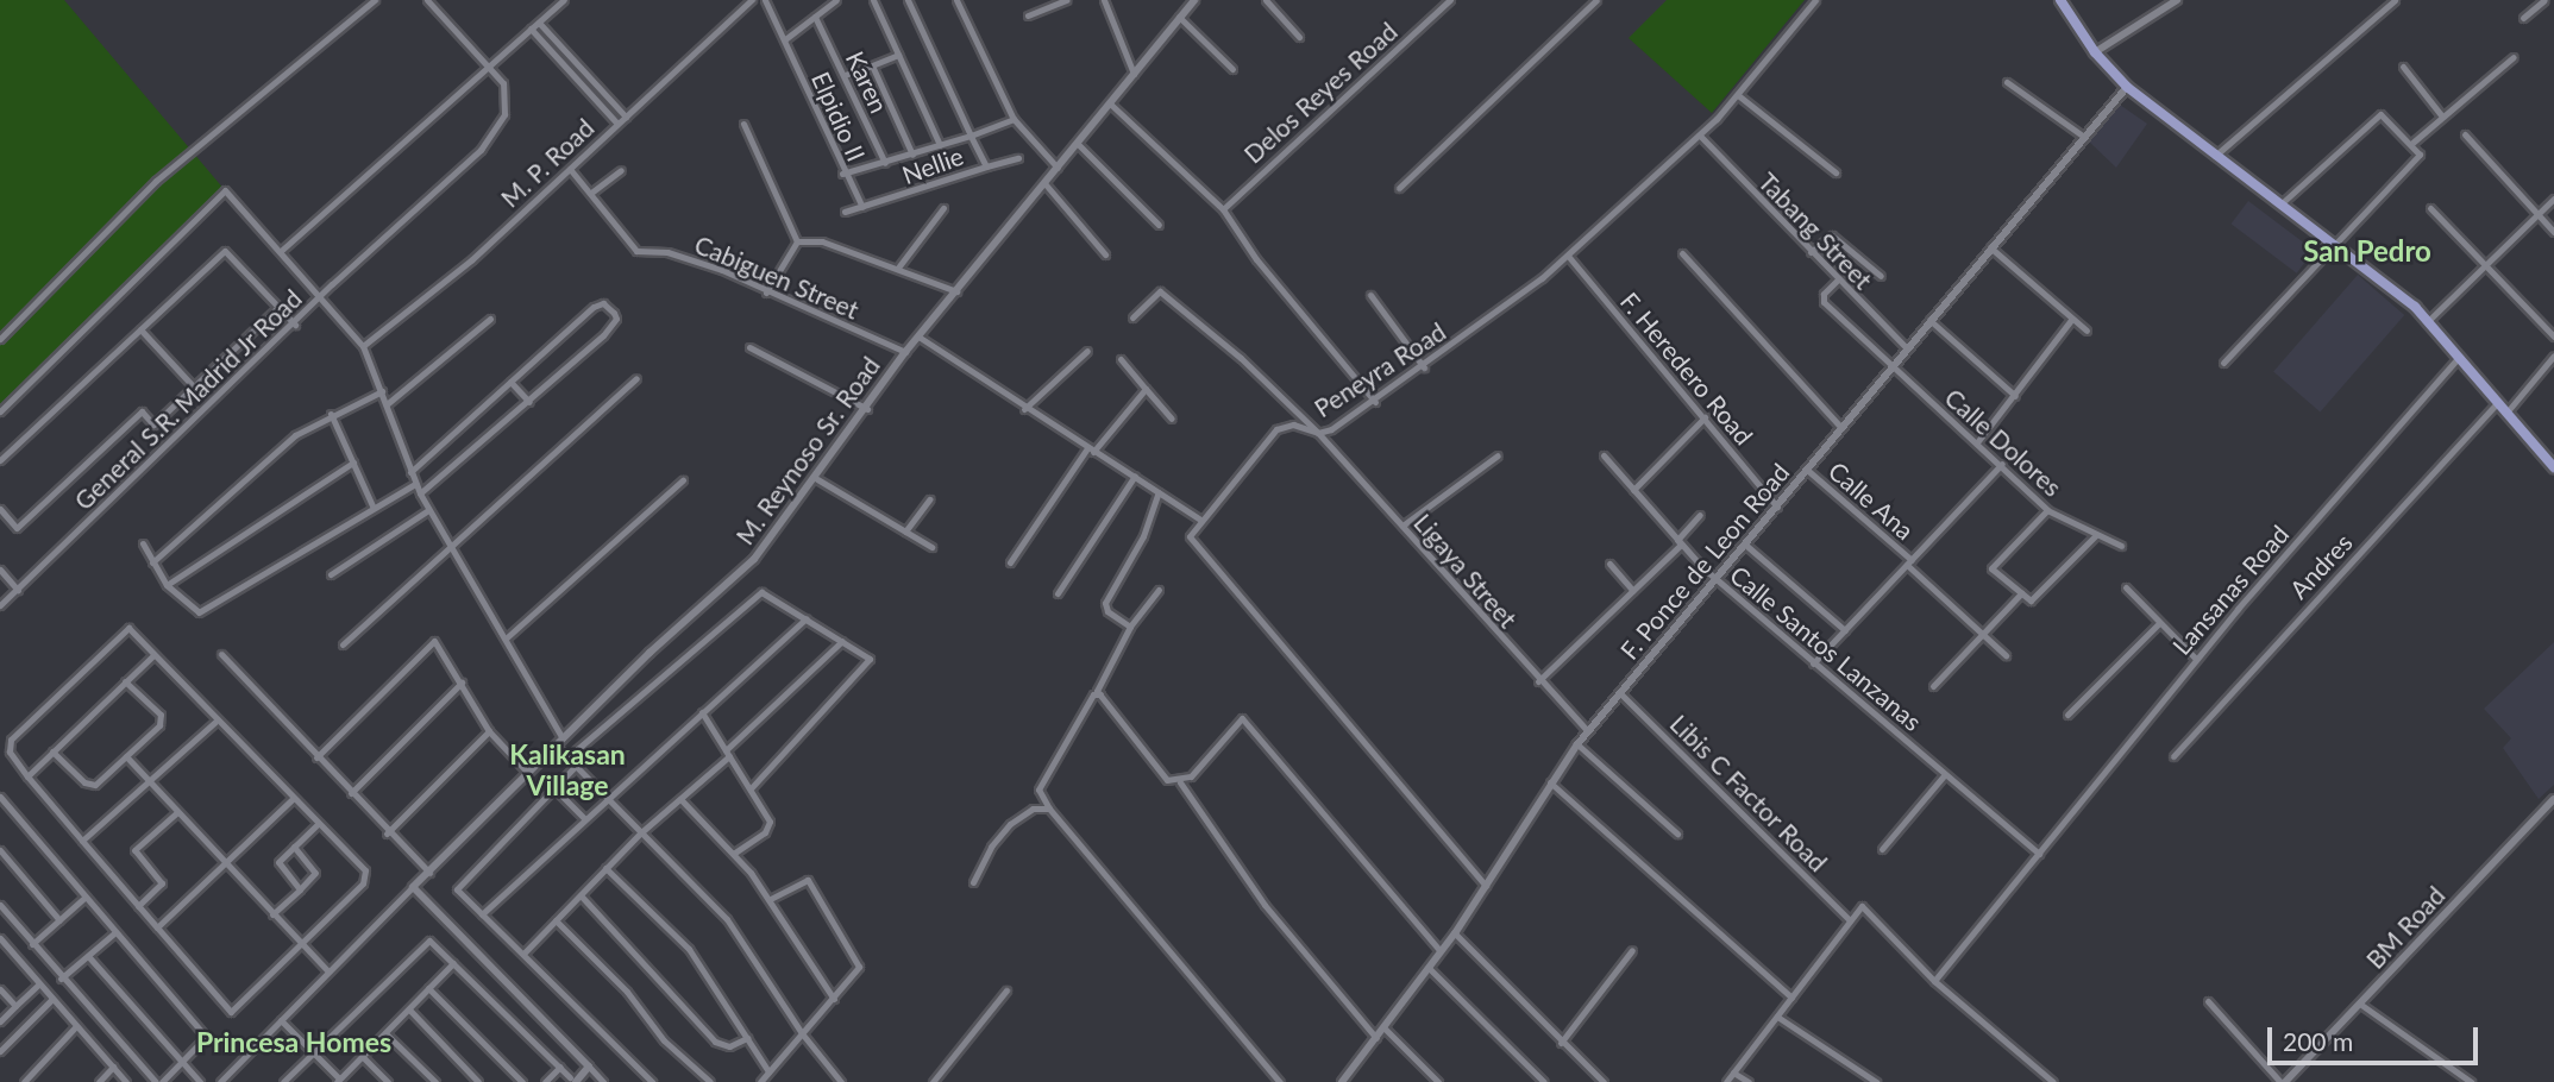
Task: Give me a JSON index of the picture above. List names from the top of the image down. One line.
{"streets":{"street":["Karen","Delos Reyes Road","Elpidio II","M. P. Road","Nellie","Tabang Street","Cabiguen Street","F. Heredero Road","Peneyra Road","General S.R. Madrid Jr Road","Calle Dolores","M. Reynoso Sr. Road","Calle Ana","F. Ponce de Leon Road","Andres","Ligaya Street","Lansanas Road","Calle Santos Lanzanas","Libis C Factor Road","BM Road"]},"crossings":[["Elpidio II","Nellie"],["M. P. Road","Cabiguen Street"],["M. P. Road","General S.R. Madrid Jr Road"],["Tabang Street","Peneyra Road"],["Tabang Street","Calle Dolores"],["Tabang Street","F. Ponce de Leon Road"],["Cabiguen Street","M. Reynoso Sr. Road"],["F. Heredero Road","Peneyra Road"],["F. Heredero Road","F. Ponce de Leon Road"],["Peneyra Road","Ligaya Street"],["General S.R. Madrid Jr Road","M. Reynoso Sr. Road"],["Calle Dolores","F. Ponce de Leon Road"],["Calle Ana","F. Ponce de Leon Road"],["F. Ponce de Leon Road","Ligaya Street"],["F. Ponce de Leon Road","Calle Santos Lanzanas"],["F. Ponce de Leon Road","Libis C Factor Road"],["Lansanas Road","Calle Santos Lanzanas"]],"districts":["San Pedro","Kalikasan Village","Princesa Homes"],"scale_bar":"200 m"}
